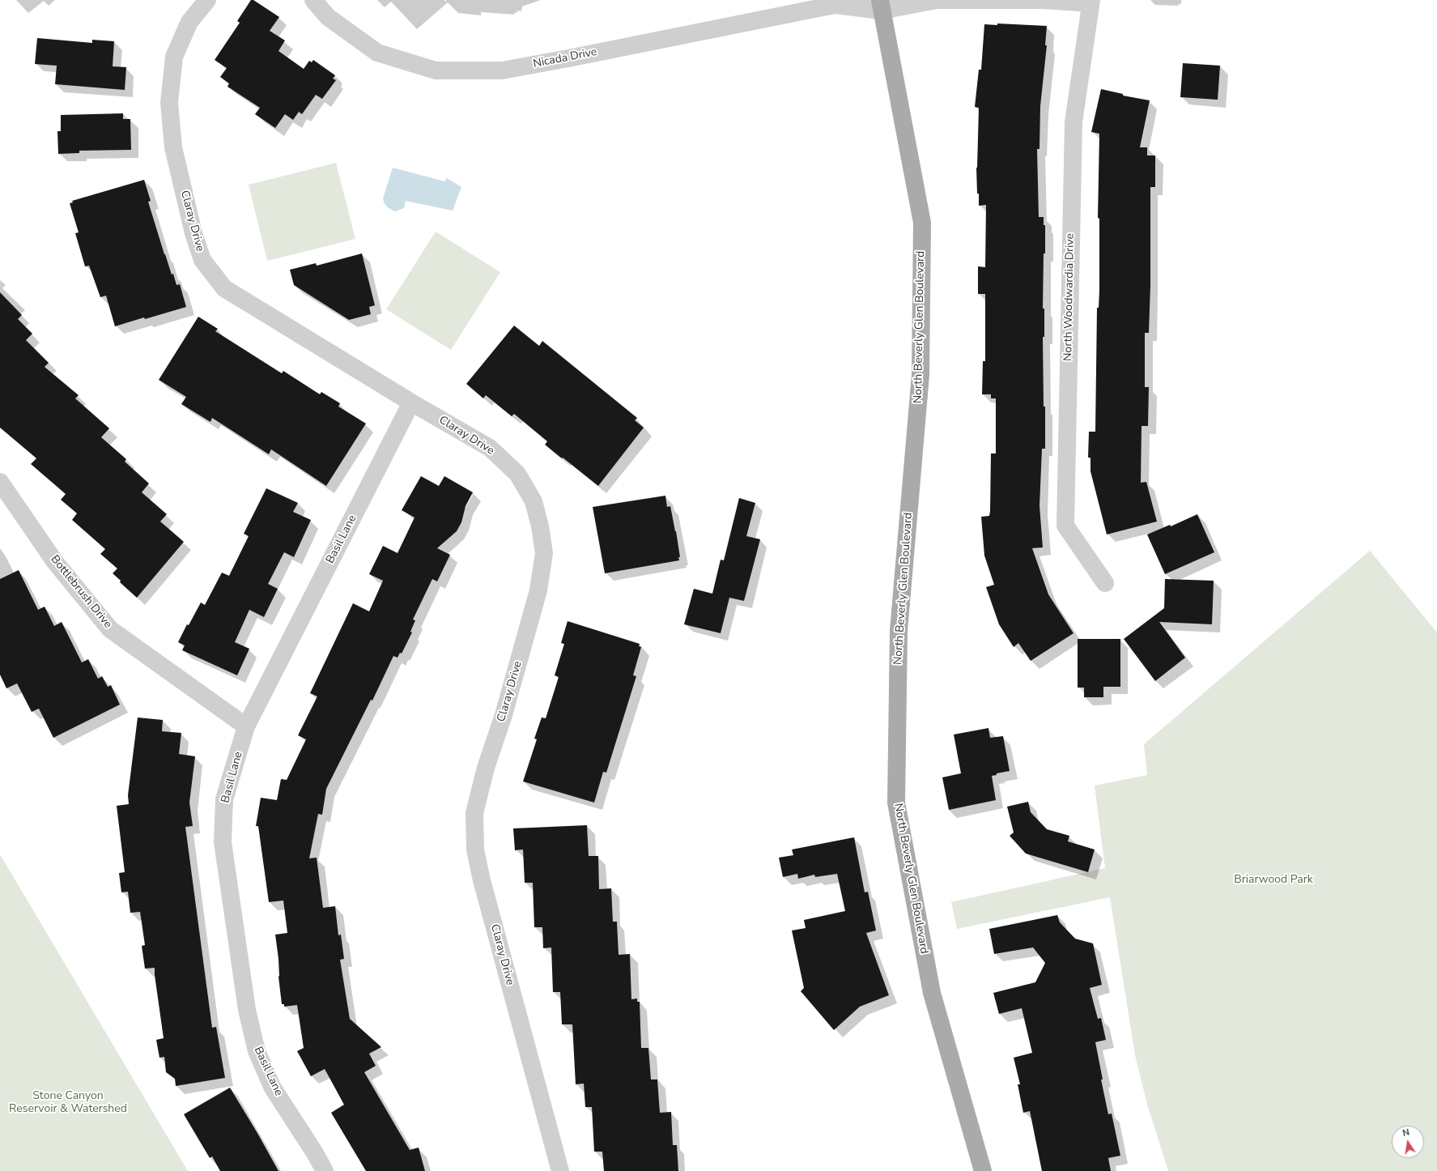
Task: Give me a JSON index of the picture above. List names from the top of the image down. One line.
{"streets":{"main road":["North Beverly Glen Boulevard"],"street":["Nicada Drive","Claray Drive","North Woodwardia Drive","Basil Lane","Bottlebrush Drive"]},"crossings":[["Nicada Drive","North Woodwardia Drive"],["Nicada Drive","North Beverly Glen Boulevard"],["Claray Drive","Basil Lane"],["Basil Lane","Bottlebrush Drive"]],"parks":["Briarwood Park","Stone Canyon Reservoir & Watershed"],"north":"top"}
